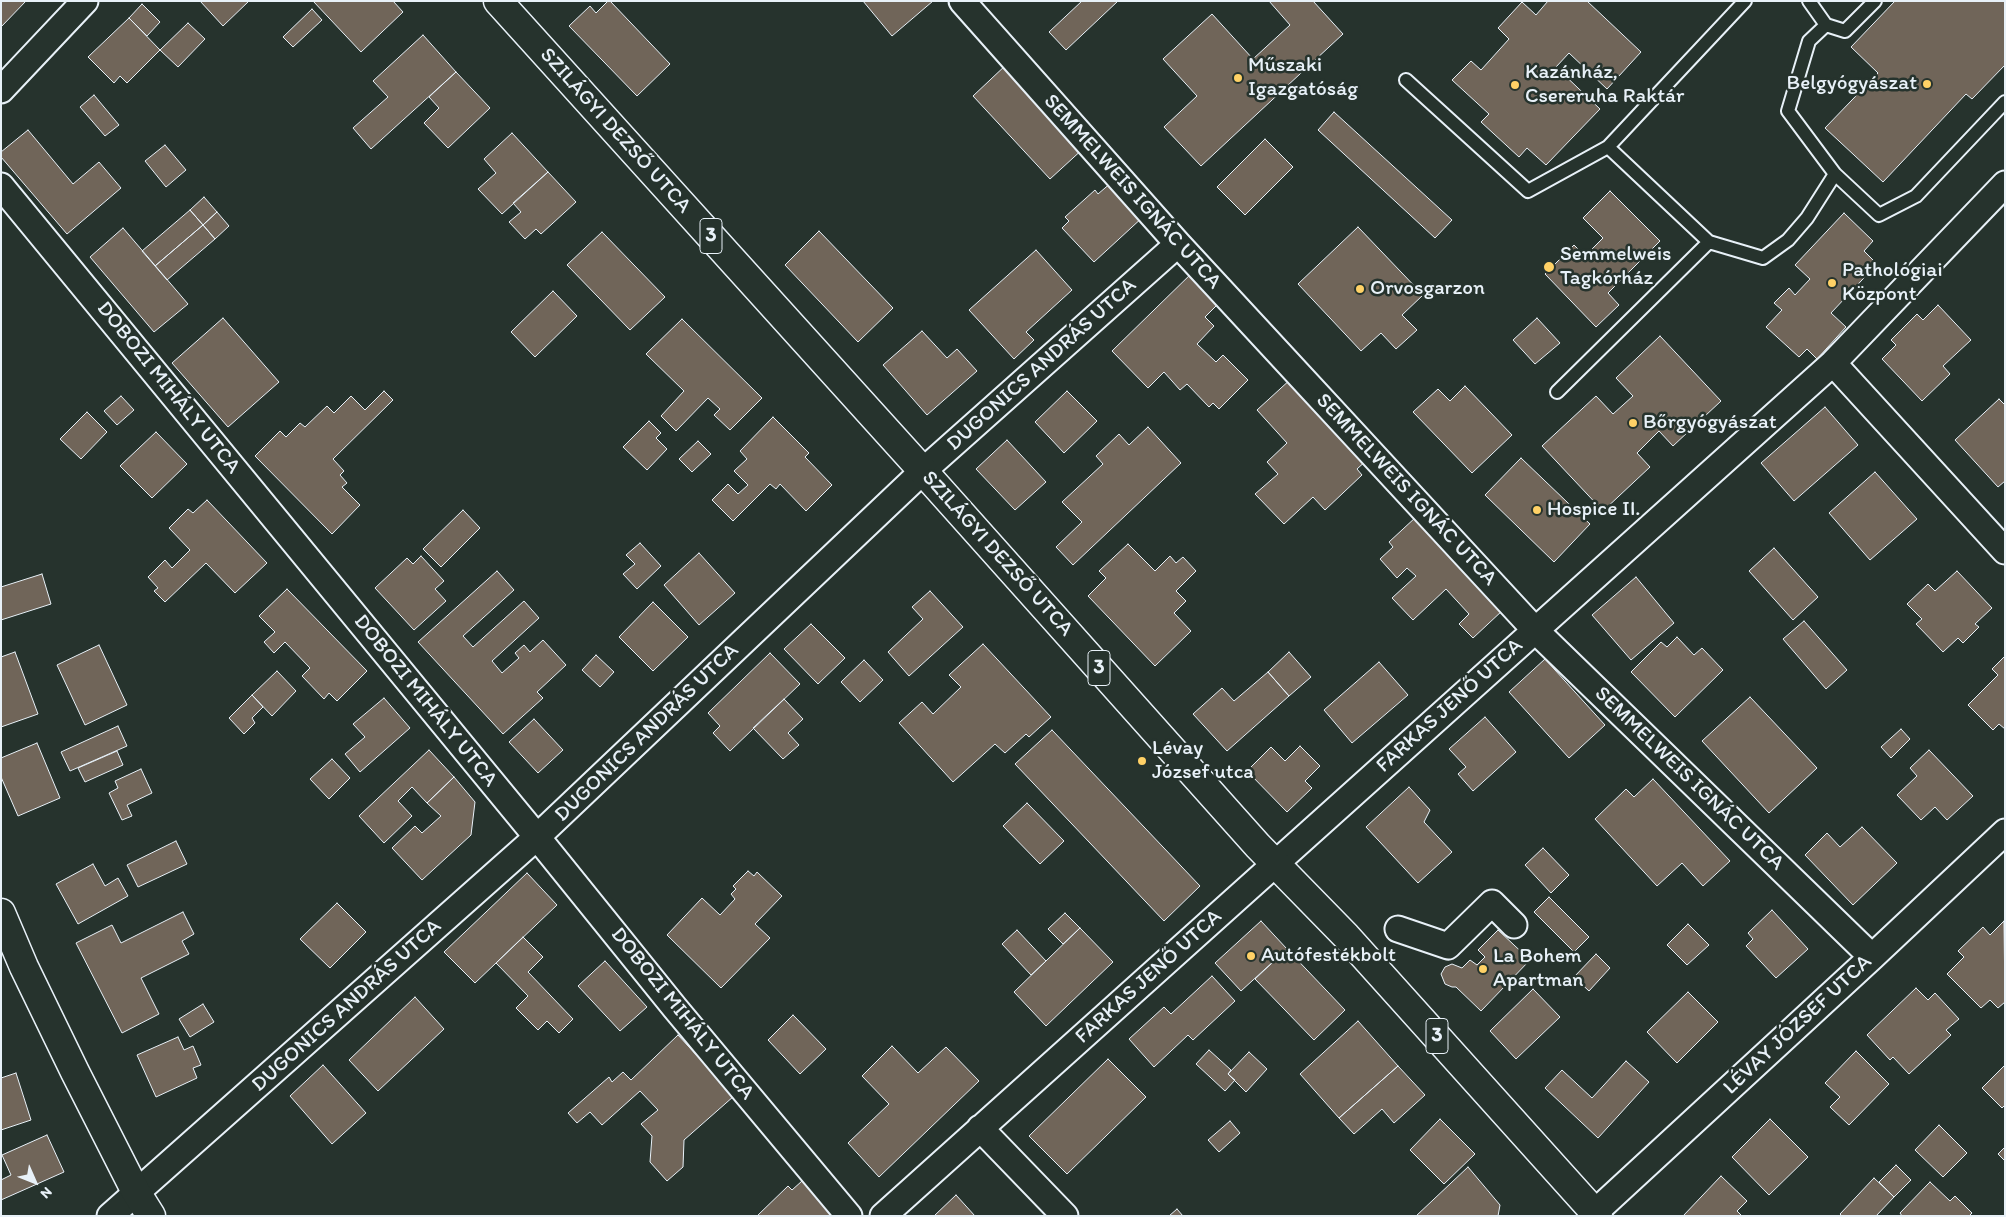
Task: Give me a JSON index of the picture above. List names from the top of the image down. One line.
{"streets":{"main road":["SZILÁGYI DEZSŐ UTCA","3"],"street":["SEMMELWEIS IGNÁC UTCA","DUGONICS ANDRÁS UTCA","DOBOZI MIHÁLY UTCA","FARKAS JENŐ UTCA","LÉVAY JÓZSEF UTCA"]},"crossings":[["SZILÁGYI DEZSŐ UTCA","DUGONICS ANDRÁS UTCA"],["SZILÁGYI DEZSŐ UTCA","FARKAS JENŐ UTCA"],["SZILÁGYI DEZSŐ UTCA","LÉVAY JÓZSEF UTCA"],["SEMMELWEIS IGNÁC UTCA","DUGONICS ANDRÁS UTCA"],["SEMMELWEIS IGNÁC UTCA","FARKAS JENŐ UTCA"],["SEMMELWEIS IGNÁC UTCA","LÉVAY JÓZSEF UTCA"],["DUGONICS ANDRÁS UTCA","DOBOZI MIHÁLY UTCA"]],"places":["Műszaki Igazgatóság","Belgyógyászat","Kazánház, Csereruha Raktár","Semmelweis Tagkórház","Pathológiai Központ","Orvosgarzon","Bőrgyógyászat","Hospice II.","Lévay József utca","Autófestékbolt","La Bohem Apartman"],"north":"bottom right"}
